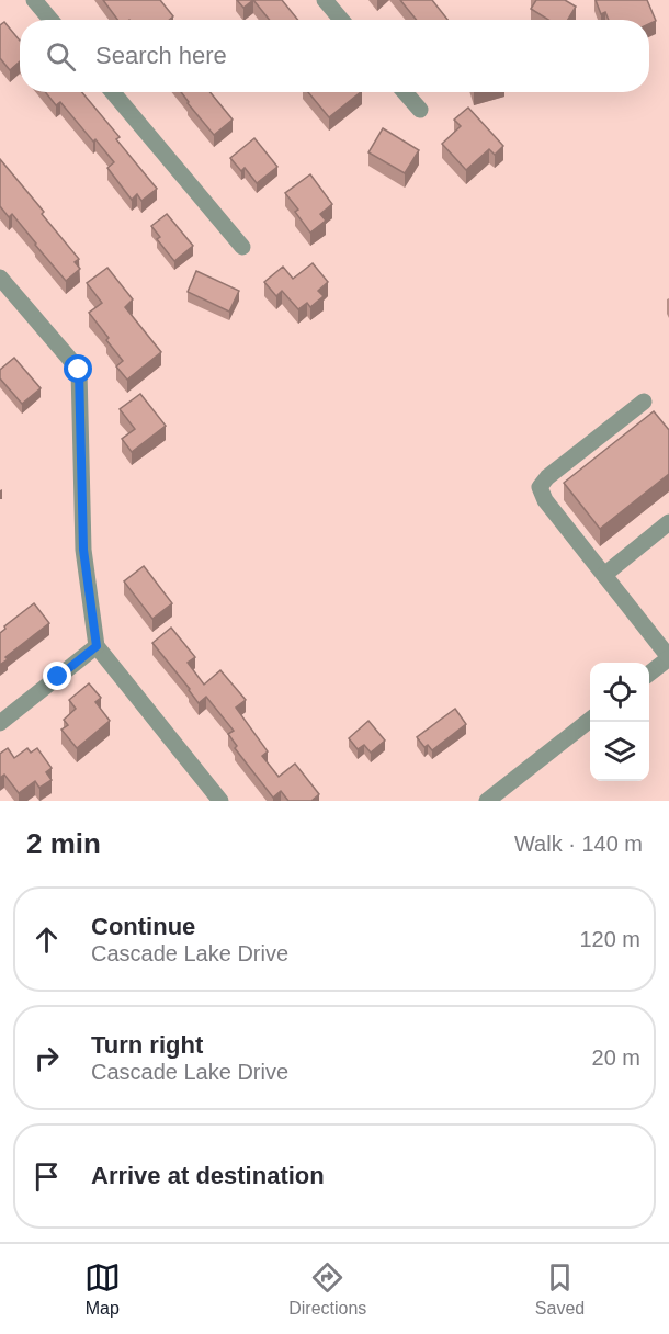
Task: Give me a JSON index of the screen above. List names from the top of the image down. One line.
{"page":{"search":"Search here","heading":["2 min","Walk · 140 m"],"list":[["Continue","Cascade Lake Drive","120 m"],["Turn right","Cascade Lake Drive","20 m"],"Arrive at destination"],"nav":["Map","Directions","Saved"]}}
